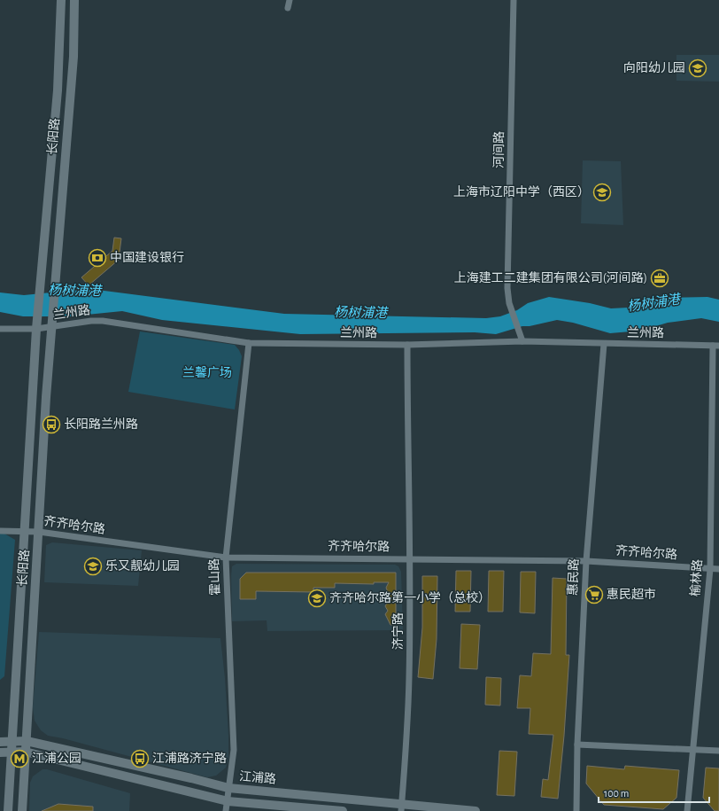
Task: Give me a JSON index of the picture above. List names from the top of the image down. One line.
{"streets":{"main road":["长阳路","江浦路"],"street":["河间路","兰州路","齐齐哈尔路","霍山路","惠民路","榆林路","济宁路"]},"crossings":[["长阳路","兰州路"],["长阳路","齐齐哈尔路"],["长阳路","江浦路"],["河间路","兰州路"],["兰州路","霍山路"],["兰州路","惠民路"],["兰州路","榆林路"],["兰州路","济宁路"],["齐齐哈尔路","霍山路"],["齐齐哈尔路","惠民路"],["齐齐哈尔路","榆林路"],["齐齐哈尔路","济宁路"],["霍山路","江浦路"],["济宁路","江浦路"]],"water":["杨树浦港"],"parks":["兰馨广场"],"places":{"school or university":["向阳幼儿园","上海市辽阳中学（西区）","乐又靓幼儿园","齐齐哈尔路第一小学（总校）"],"bank":["中国建设银行"],"office":["上海建工二建集团有限公司(河间路)"],"bus stop":["长阳路兰州路","江浦路济宁路"],"supermarket":["惠民超市"],"metro station":["江浦公园"]},"scale_bar":"100 m"}
